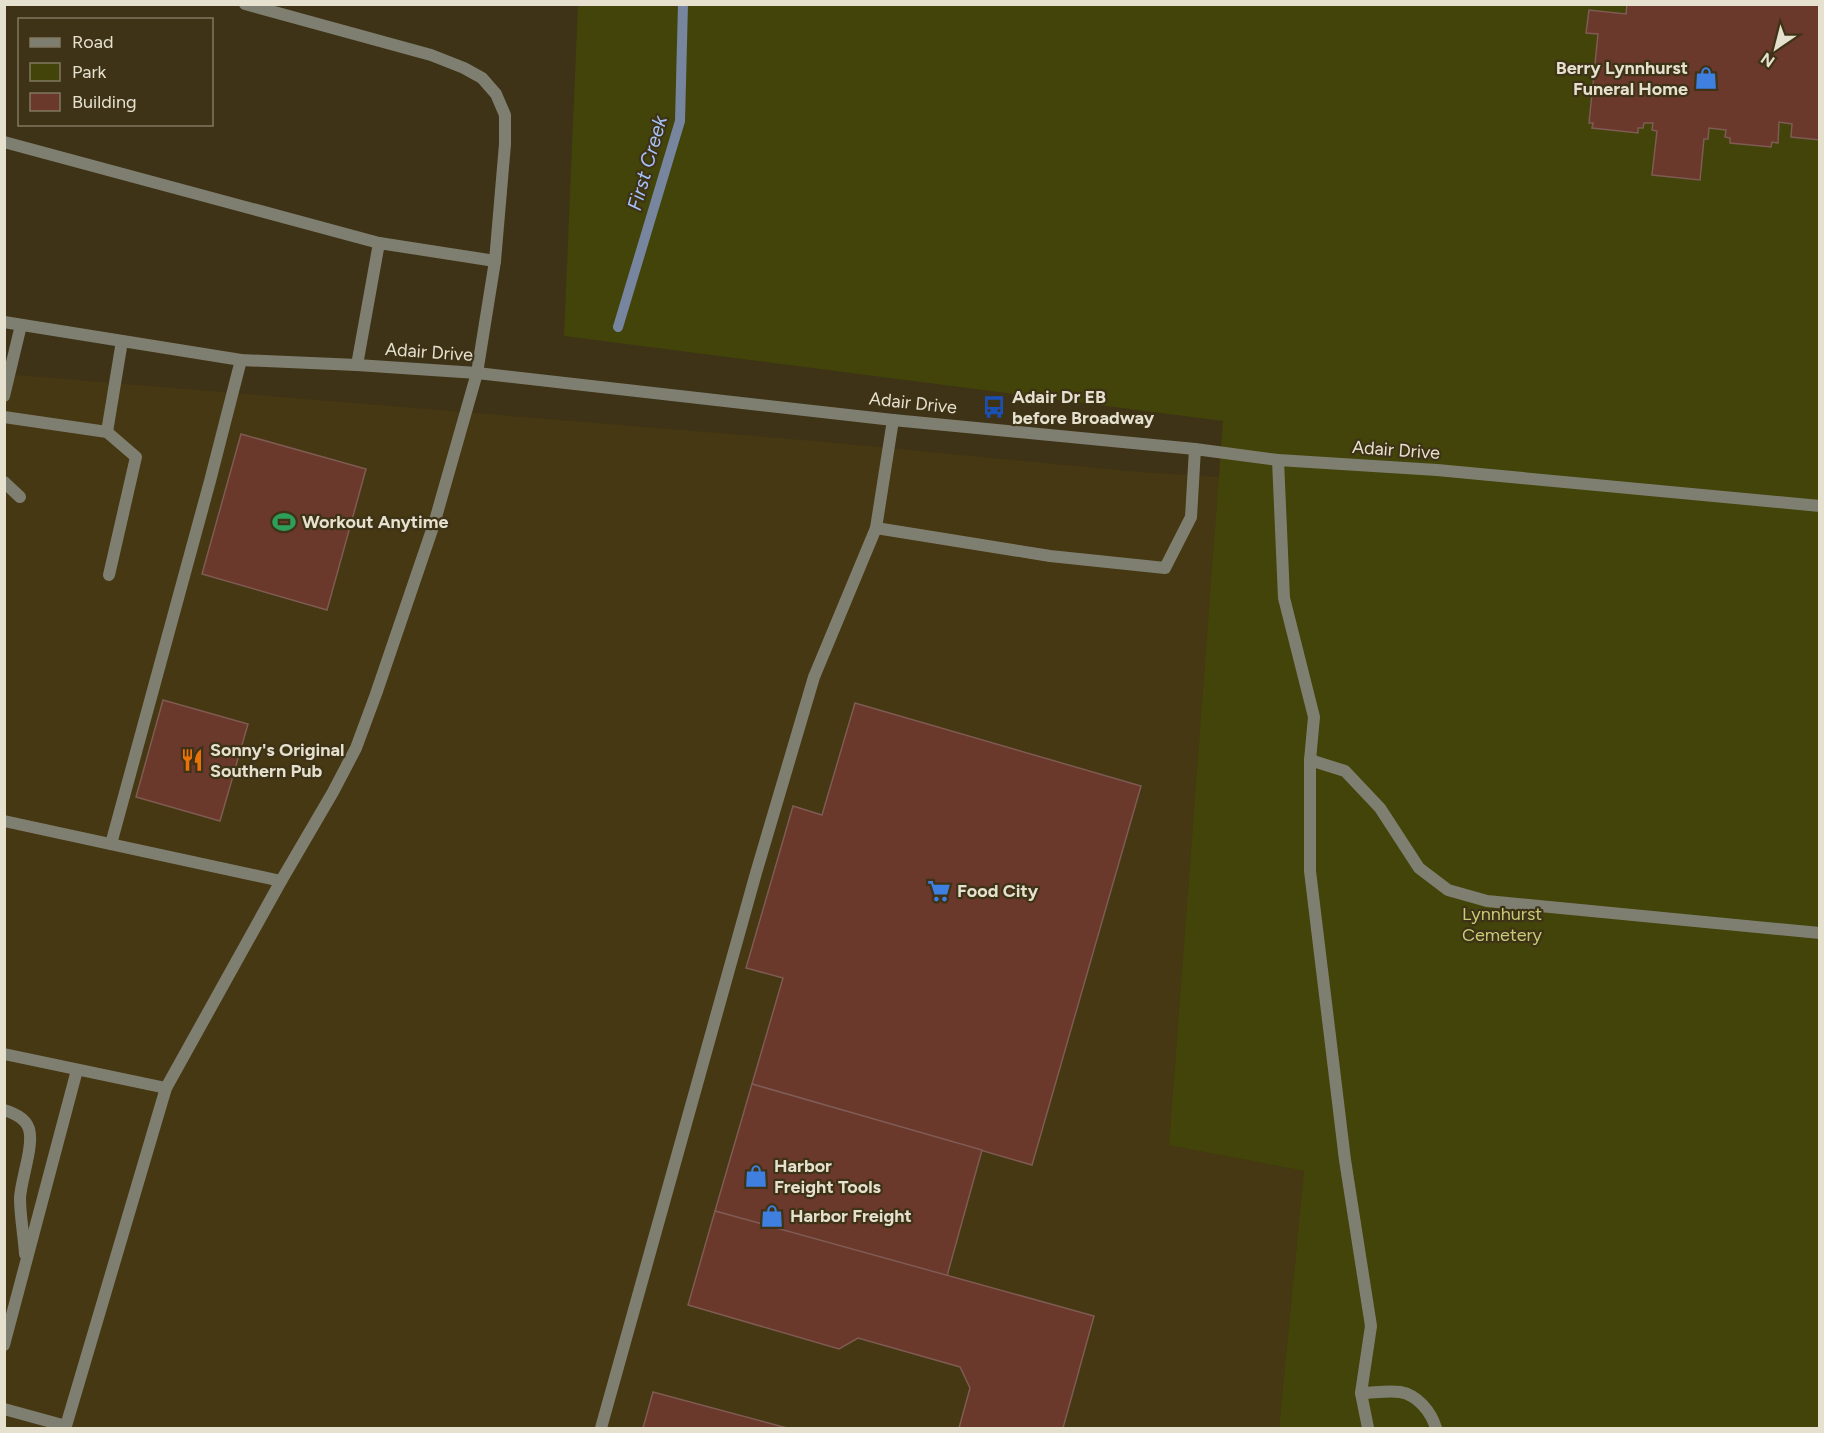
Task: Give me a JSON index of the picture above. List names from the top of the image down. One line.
{"streets":{"street":["Adair Drive"]},"water":["First Creek"],"parks":["Lynnhurst Cemetery"],"places":{"shop":["Berry Lynnhurst Funeral Home","Harbor Freight Tools","Harbor Freight"],"bus stop":["Adair Dr EB before Broadway"],"sports":["Workout Anytime"],"restaurant":["Sonny's Original Southern Pub"],"supermarket":["Food City"]},"legend":["Road","Park","Building"],"north":"bottom left"}
